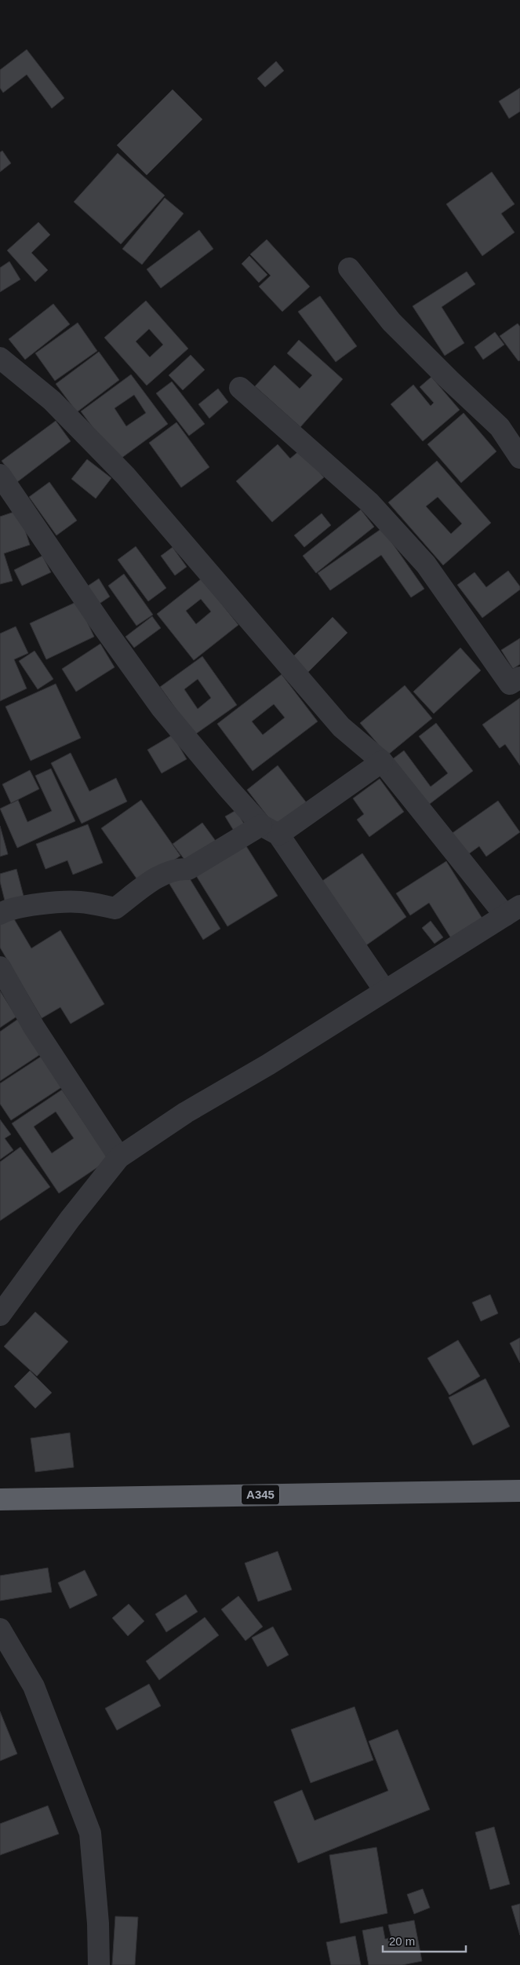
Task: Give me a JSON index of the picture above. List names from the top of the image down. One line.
{"streets":{"highway":["A345"]},"scale_bar":"20 m"}
